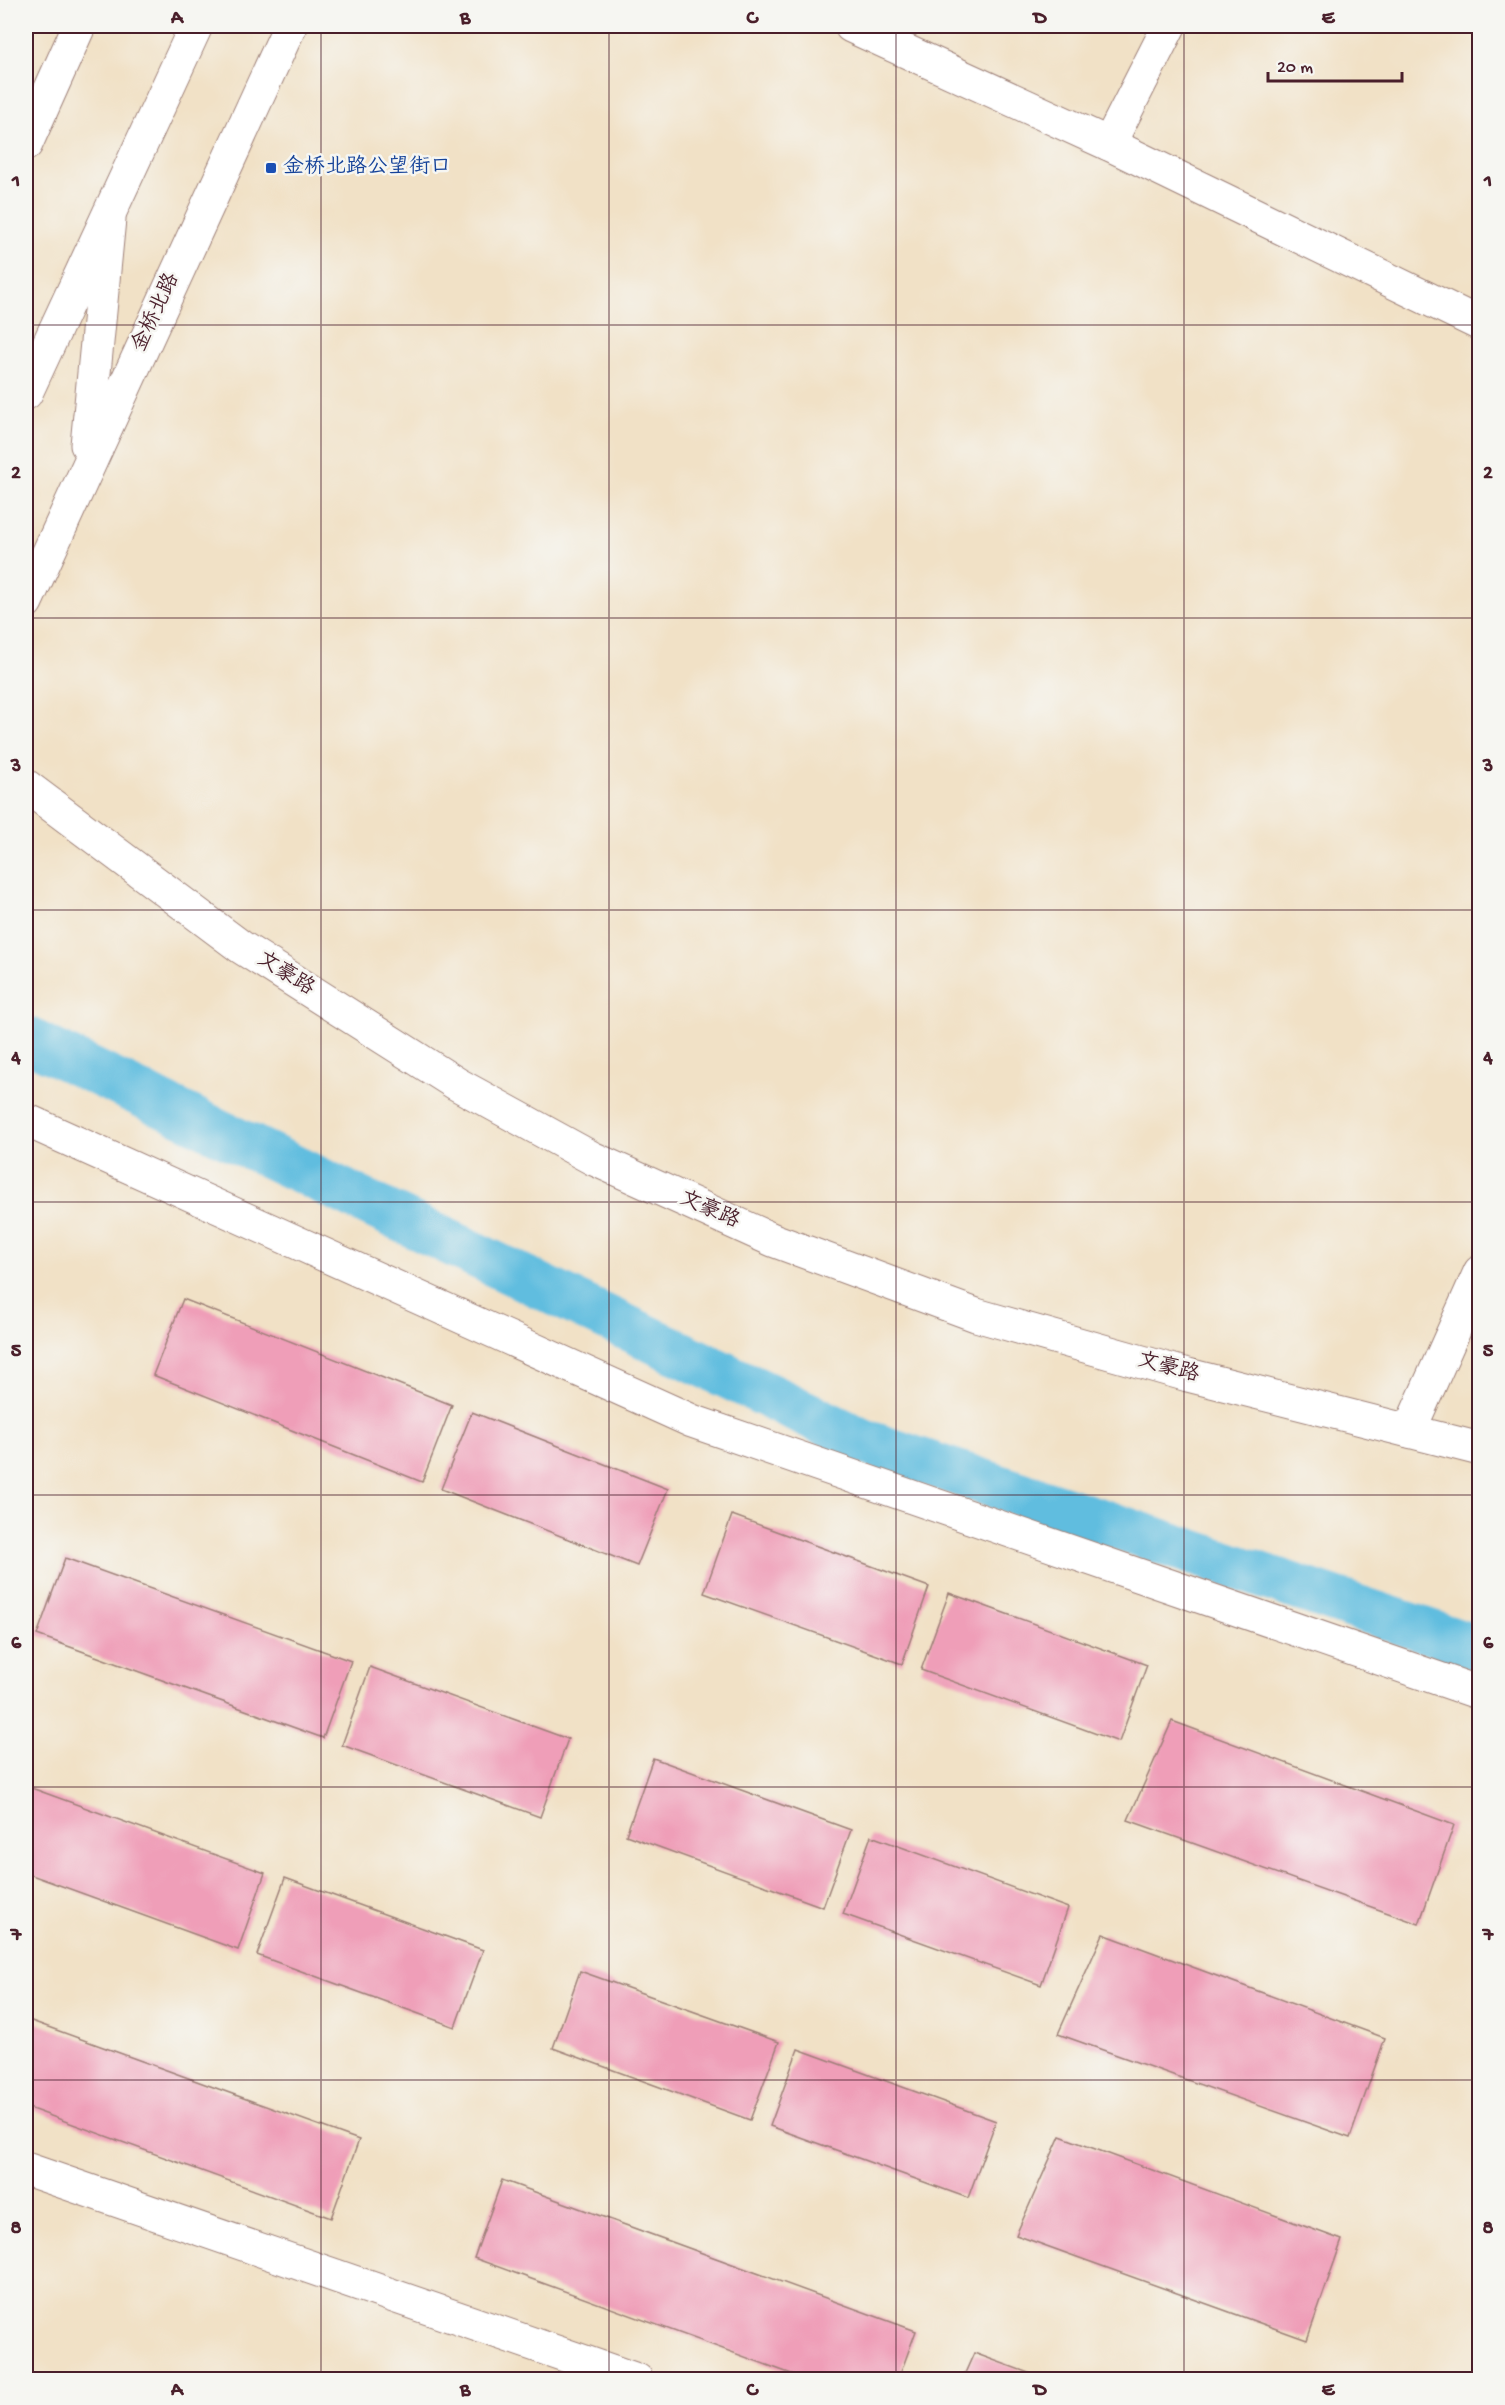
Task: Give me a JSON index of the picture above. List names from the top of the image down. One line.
{"streets":{"street":["金桥北路","文豪路"]},"places":{"transit":["金桥北路公望街口"]},"scale_bar":"20 m","grid":{"columns":["A","B","C","D","E"],"rows":["1","2","3","4","5","6","7","8"]}}
